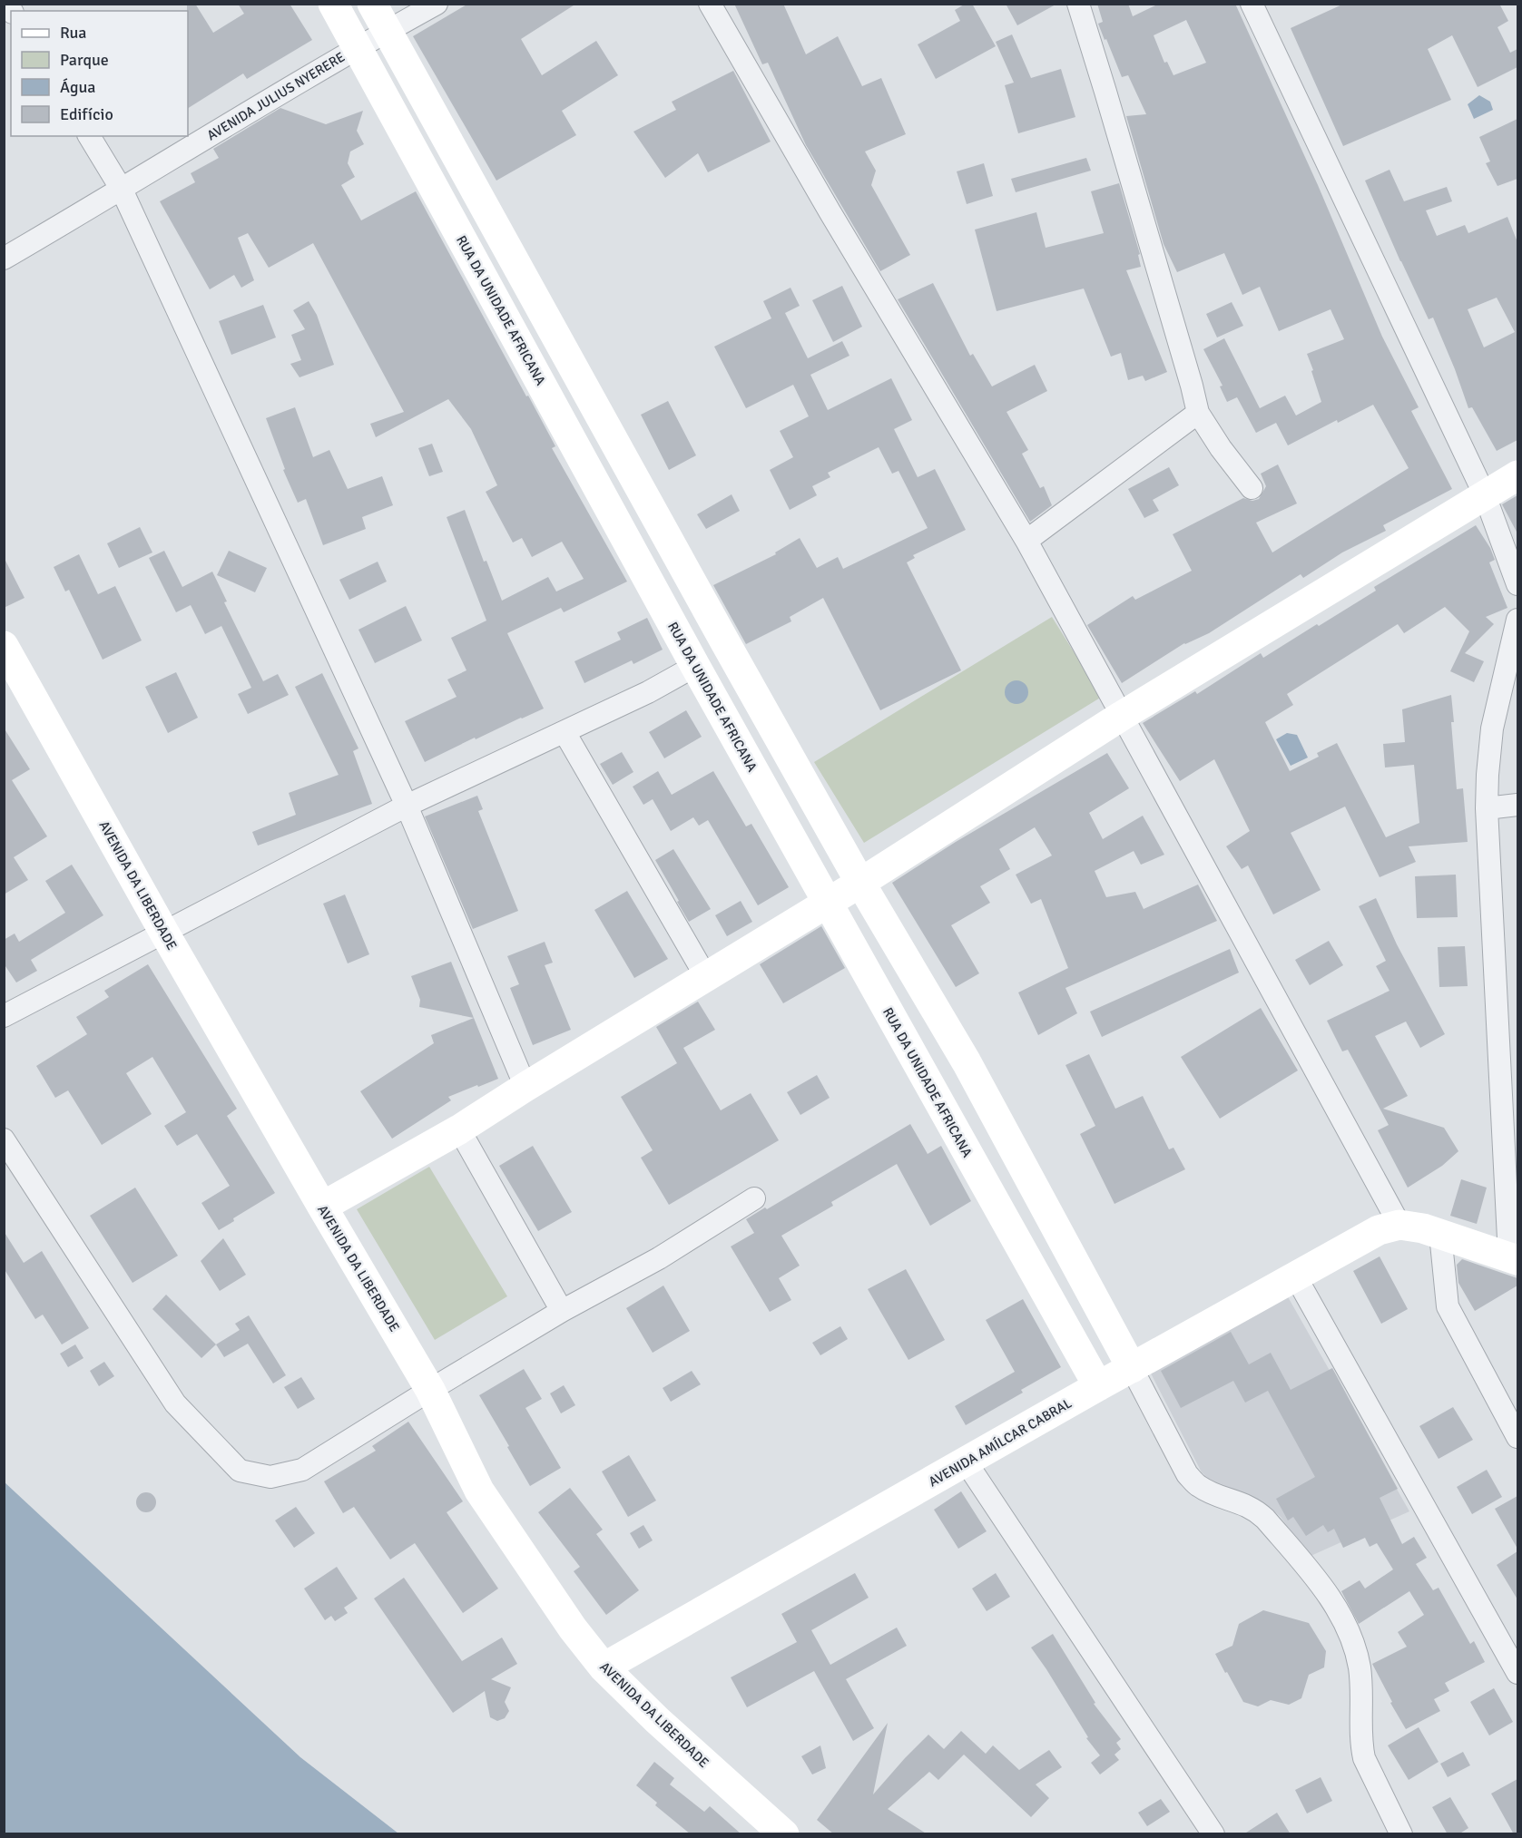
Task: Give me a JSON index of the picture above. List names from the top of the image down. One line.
{"streets":{"street":["AVENIDA JULIUS NYERERE","RUA DA UNIDADE AFRICANA","AVENIDA DA LIBERDADE","AVENIDA AMÍLCAR CABRAL"]},"crossings":[["AVENIDA JULIUS NYERERE","RUA DA UNIDADE AFRICANA"],["RUA DA UNIDADE AFRICANA","AVENIDA AMÍLCAR CABRAL"],["AVENIDA DA LIBERDADE","AVENIDA AMÍLCAR CABRAL"]],"legend":["Rua","Parque","Água","Edifício"]}
